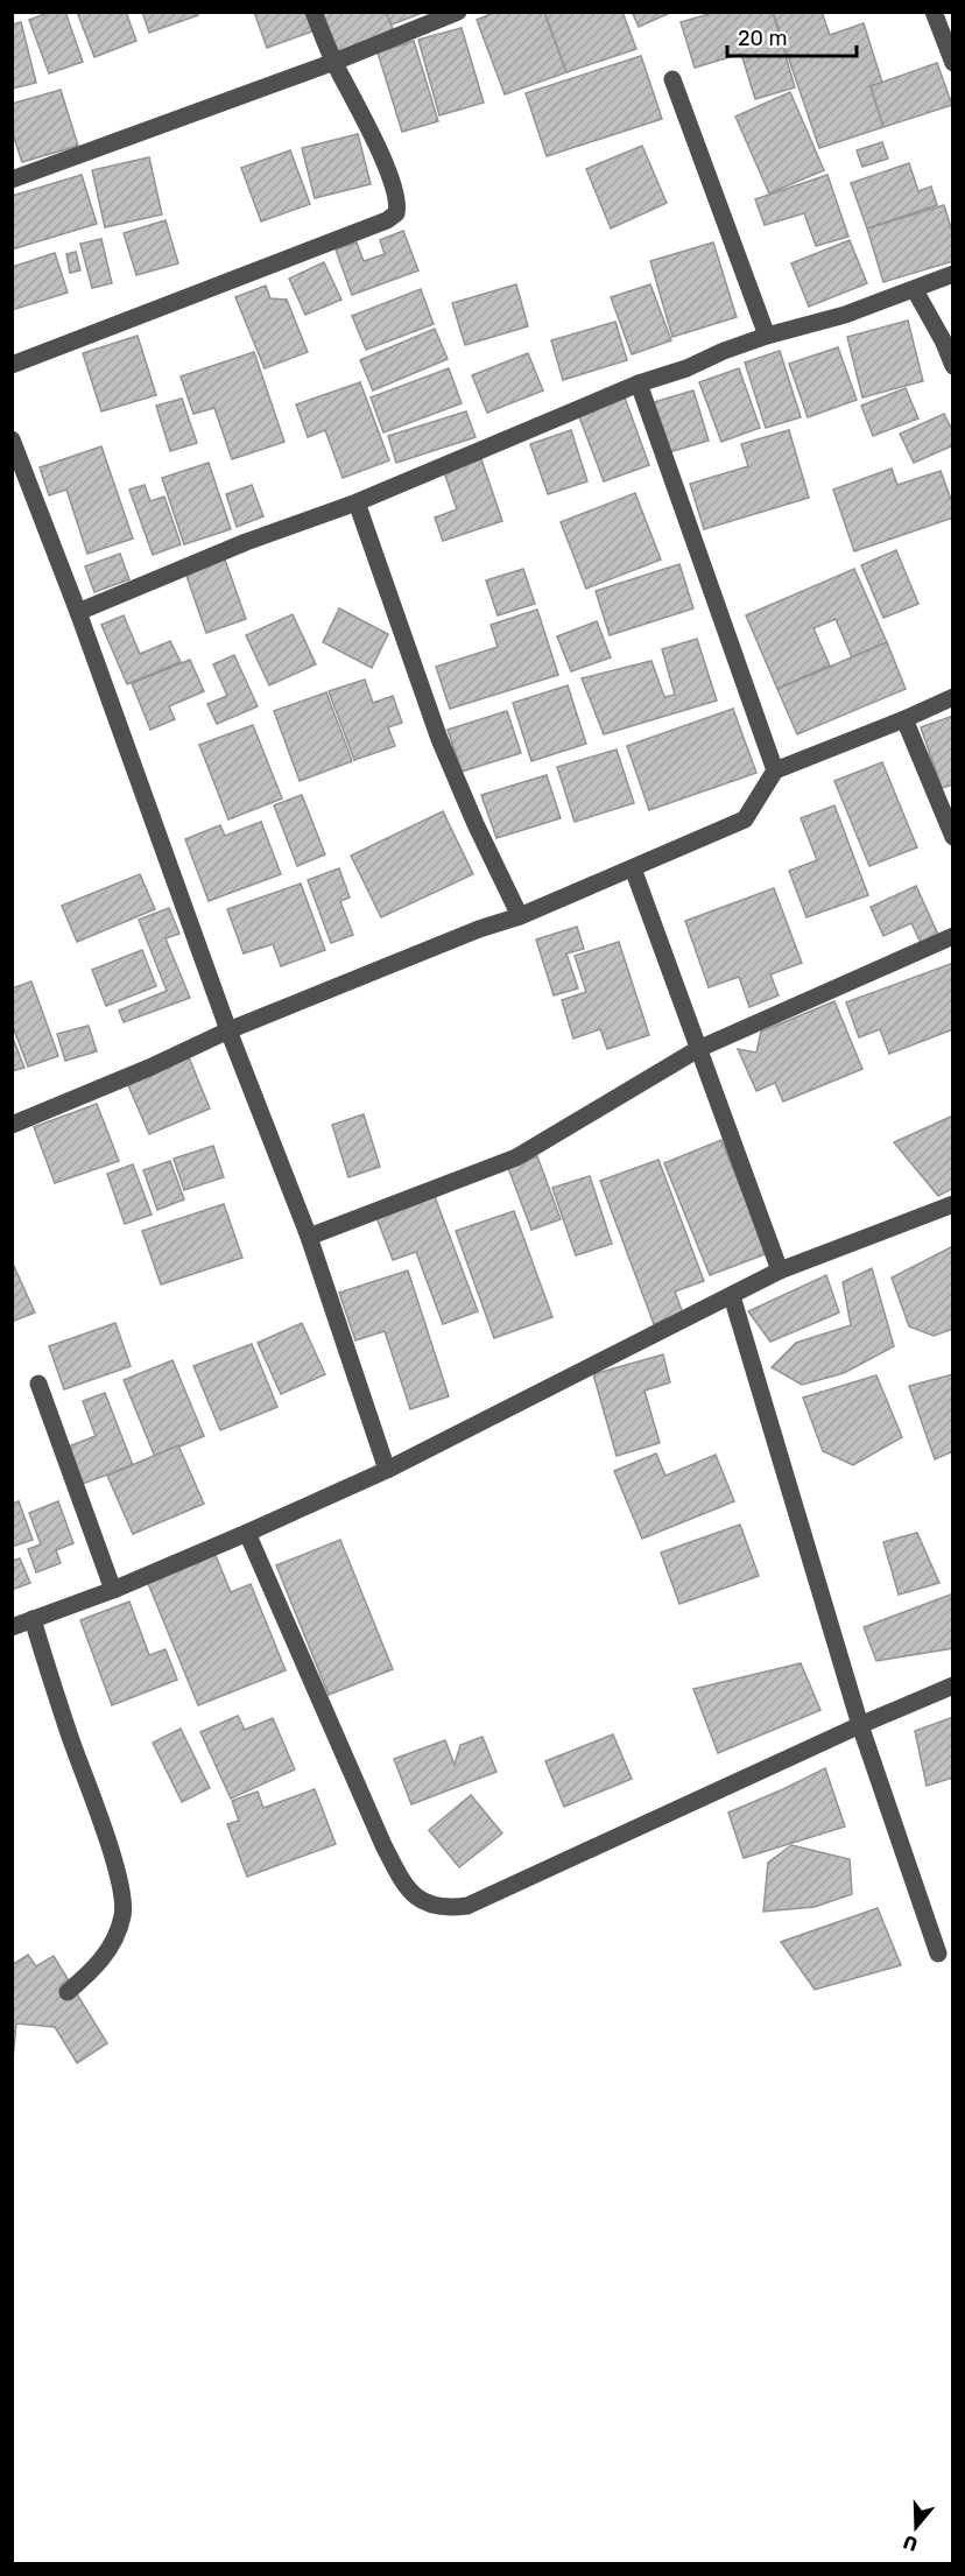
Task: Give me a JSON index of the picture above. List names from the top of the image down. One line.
{"scale_bar":"20 m","north":"bottom"}
